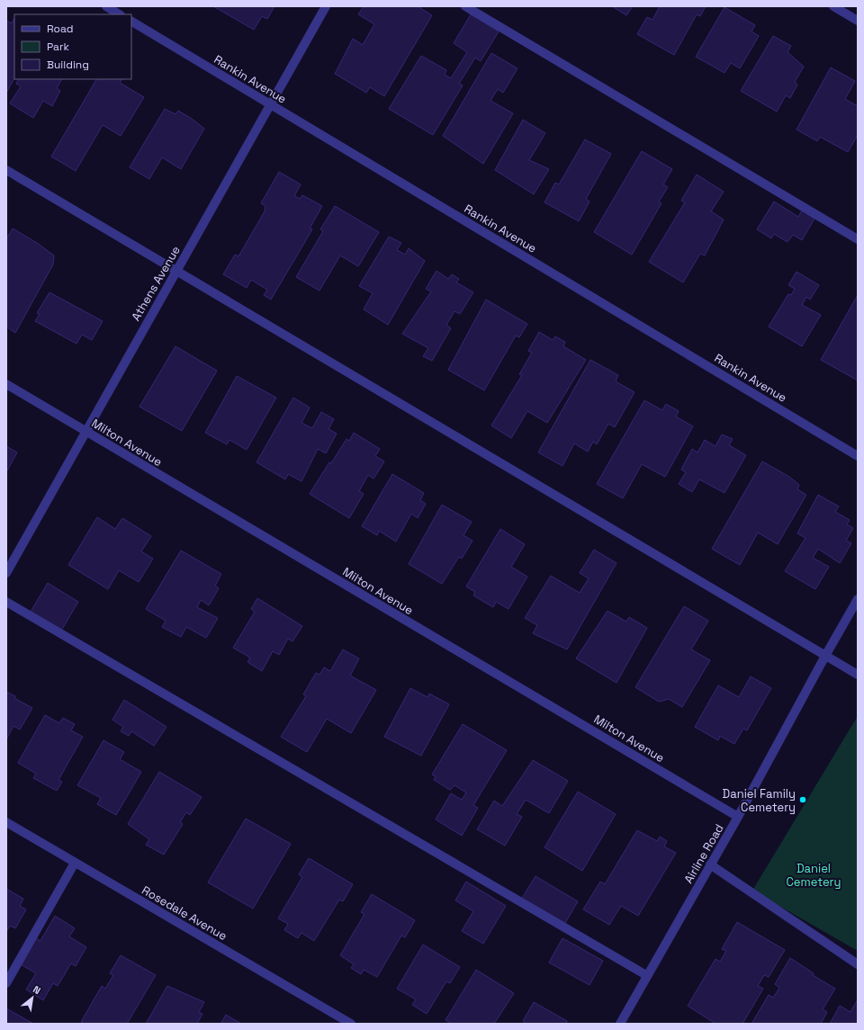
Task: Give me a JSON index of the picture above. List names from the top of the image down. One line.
{"streets":{"street":["Rankin Avenue","Athens Avenue","Milton Avenue","Airline Road","Rosedale Avenue"]},"crossings":[["Rankin Avenue","Athens Avenue"],["Athens Avenue","Milton Avenue"],["Milton Avenue","Airline Road"]],"parks":["Daniel Cemetery"],"places":["Daniel Family Cemetery"],"legend":["Road","Park","Building"],"north":"top right"}
